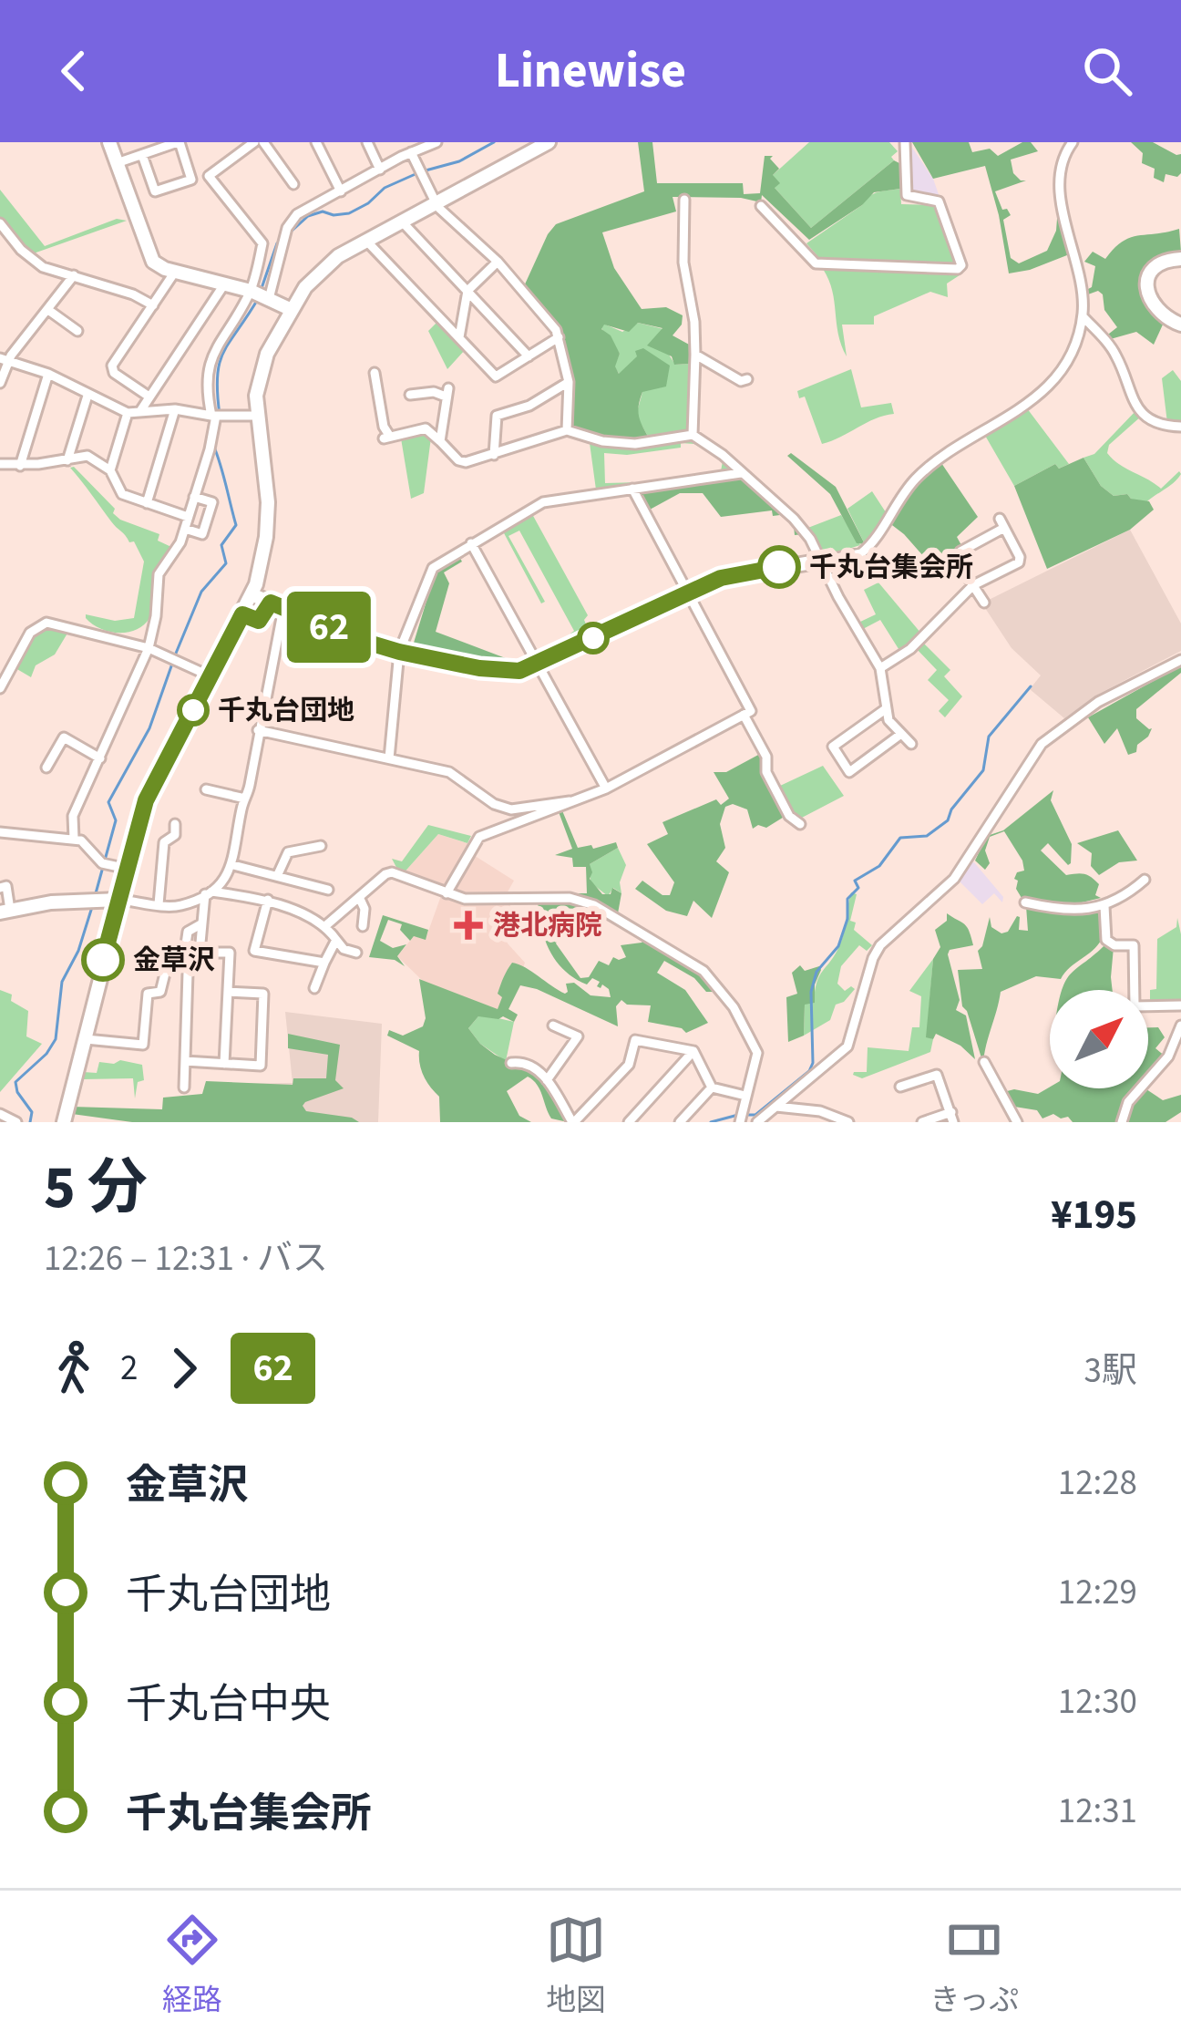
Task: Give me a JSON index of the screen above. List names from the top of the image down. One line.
{"places":{"other":["千丸台集会所","千丸台団地","金草沢"],"health":["港北病院"]},"lines":["bus line 62"],"north":"top right","page":{"header":"Linewise","on_map":"62","heading":["5 分","12:26 – 12:31 · バス","¥195"],"legs":["2","62","3駅"],"list":[{"name":"金草沢","value":"12:28"},{"name":"千丸台団地","value":"12:29"},{"name":"千丸台中央","value":"12:30"},{"name":"千丸台集会所","value":"12:31"}],"tabs":["経路","地図","きっぷ"]}}
